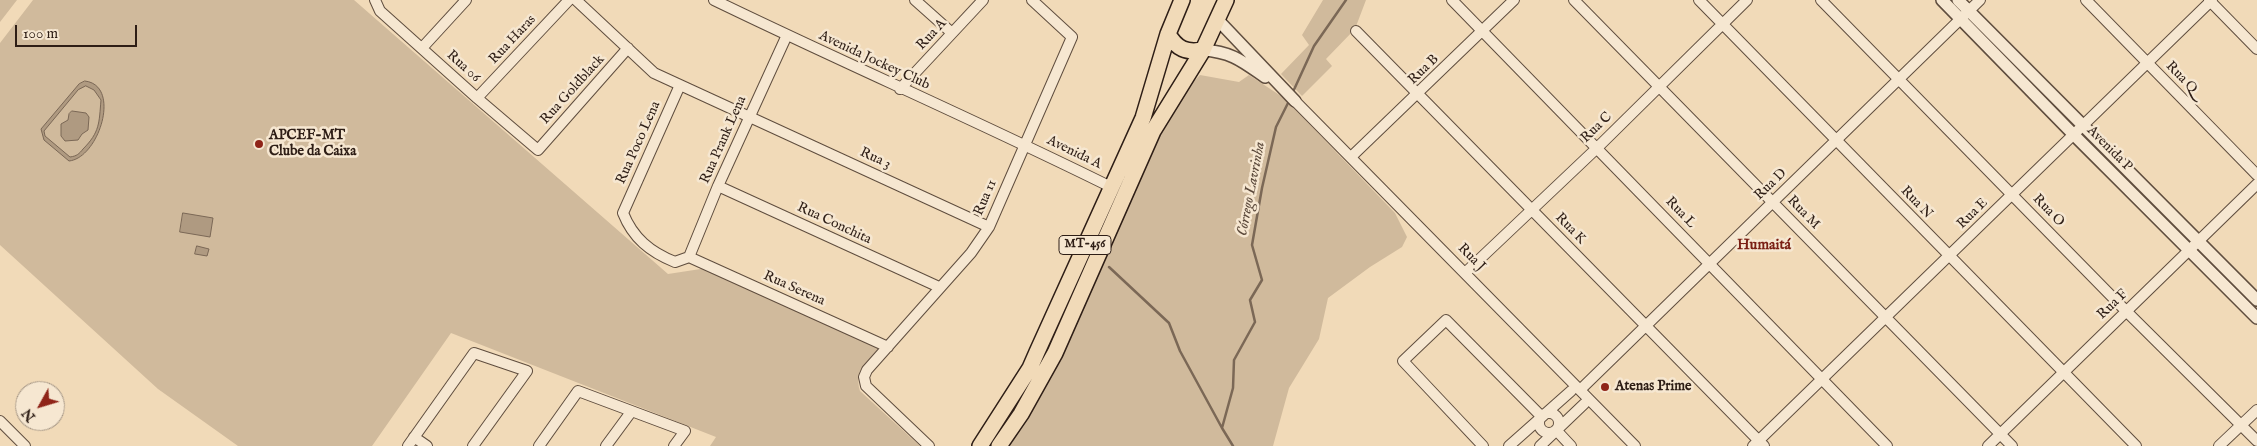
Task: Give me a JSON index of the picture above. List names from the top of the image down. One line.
{"streets":{"main road":["MT-456"],"street":["Rua A","Rua Haras","Avenida Jockey Club","Rua 06","Rua B","Rua Q","Rua Goldblack","Rua C","Rua Prank Lena","Rua Poco Lena","Avenida P","Avenida A","Rua 3","Rua D","Rua 11","Rua N","Rua O","Rua L","Rua M","Rua E","Rua Conchita","Rua K","Rua J","Rua Serena","Rua F"]},"crossings":[["Rua A","Avenida Jockey Club"],["Rua Haras","Rua 06"],["Avenida Jockey Club","Rua Prank Lena"],["Avenida Jockey Club","Avenida A"],["Avenida Jockey Club","Rua 11"],["Rua 06","Rua Goldblack"],["Rua B","Rua L"],["Rua B","Rua K"],["Rua B","Rua J"],["Rua Q","Rua E"],["Rua Goldblack","Rua 3"],["Rua C","Rua N"],["Rua C","Rua L"],["Rua C","Rua M"],["Rua C","Rua K"],["Rua C","Rua J"],["Rua Prank Lena","Rua Poco Lena"],["Rua Prank Lena","Rua 3"],["Rua Prank Lena","Rua Conchita"],["Rua Prank Lena","Rua Serena"],["Rua Poco Lena","Rua 3"],["Rua Poco Lena","Rua Serena"],["Avenida P","Rua D"],["Avenida P","Rua E"],["Avenida P","Rua F"],["Avenida A","Rua 11"],["Avenida A","MT-456"],["Rua 3","Rua 11"],["Rua D","Rua N"],["Rua D","Rua O"],["Rua D","Rua L"],["Rua D","Rua M"],["Rua D","Rua K"],["Rua D","Rua J"],["Rua 11","Rua Conchita"],["Rua 11","Rua Serena"],["Rua N","Rua E"],["Rua N","Rua F"],["Rua O","Rua E"],["Rua O","Rua F"],["Rua L","Rua E"],["Rua M","Rua E"],["Rua M","Rua F"],["Rua E","Rua K"],["MT-456","Rua J"]],"districts":["Humaitá"],"water":["Córrego Lavrinha"],"places":["APCEF-MT Clube da Caixa","Atenas Prime"],"scale_bar":"100 m","north":"bottom left"}
